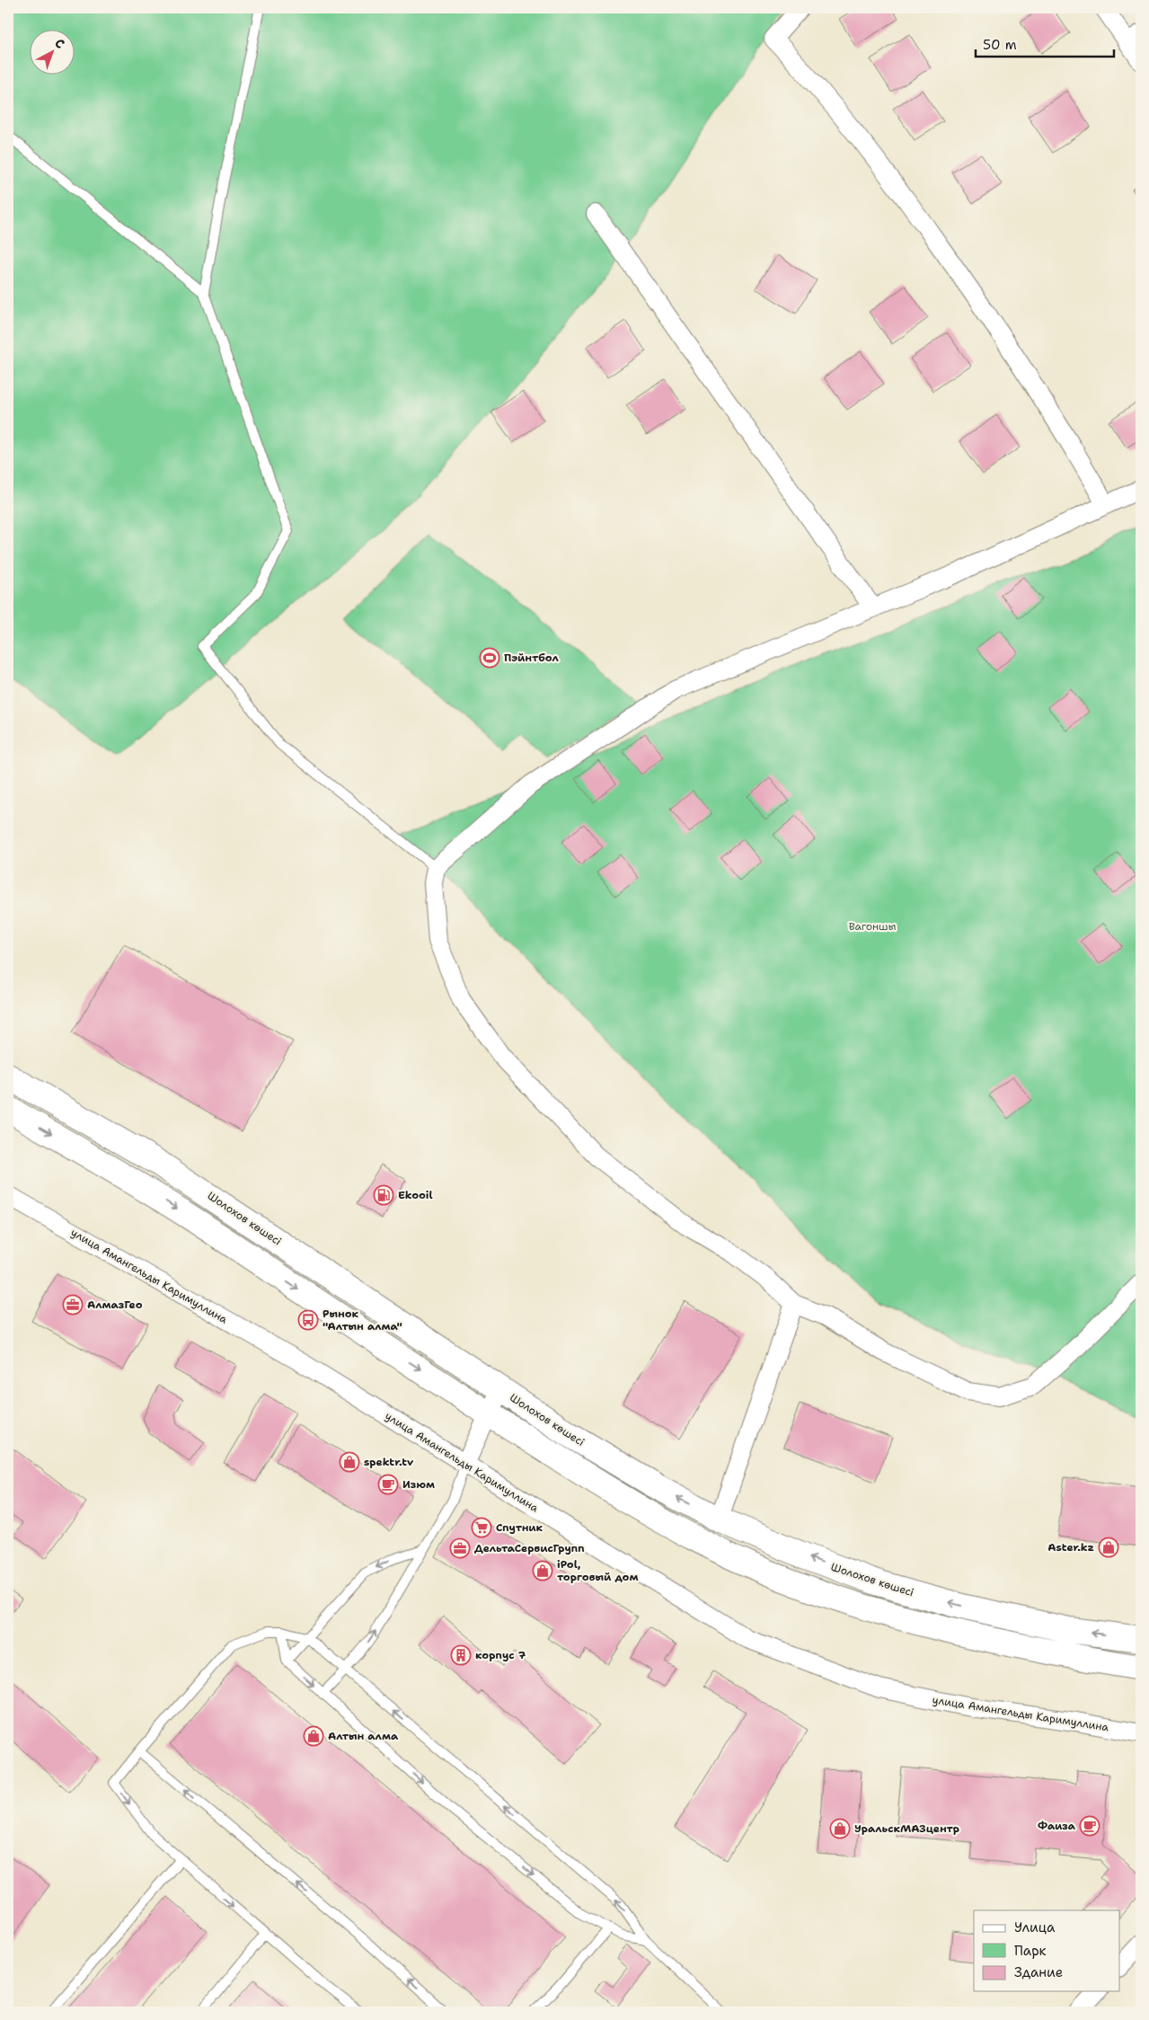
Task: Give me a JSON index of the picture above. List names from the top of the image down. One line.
{"streets":{"highway":["Шолохов көшесі"],"street":["улица Амангельды Каримуллина"]},"parks":["Вагоншы"],"places":{"sports":["Пэйнтбол"],"fuel station":["Ekooil"],"office":["АлмазГео","ДельтаСервисГрупп"],"bus stop":["Рынок \"Алтын алма\""],"shop":["spektr.tv","Aster.kz","iPol, торговый дом","Алтын алма","УральскМАЗцентр"],"cafe":["Изюм","Фаиза"],"supermarket":["Спутник"],"building":["корпус 7"]},"legend":["Улица","Парк","Здание"],"scale_bar":"50 m","north":"top right"}
